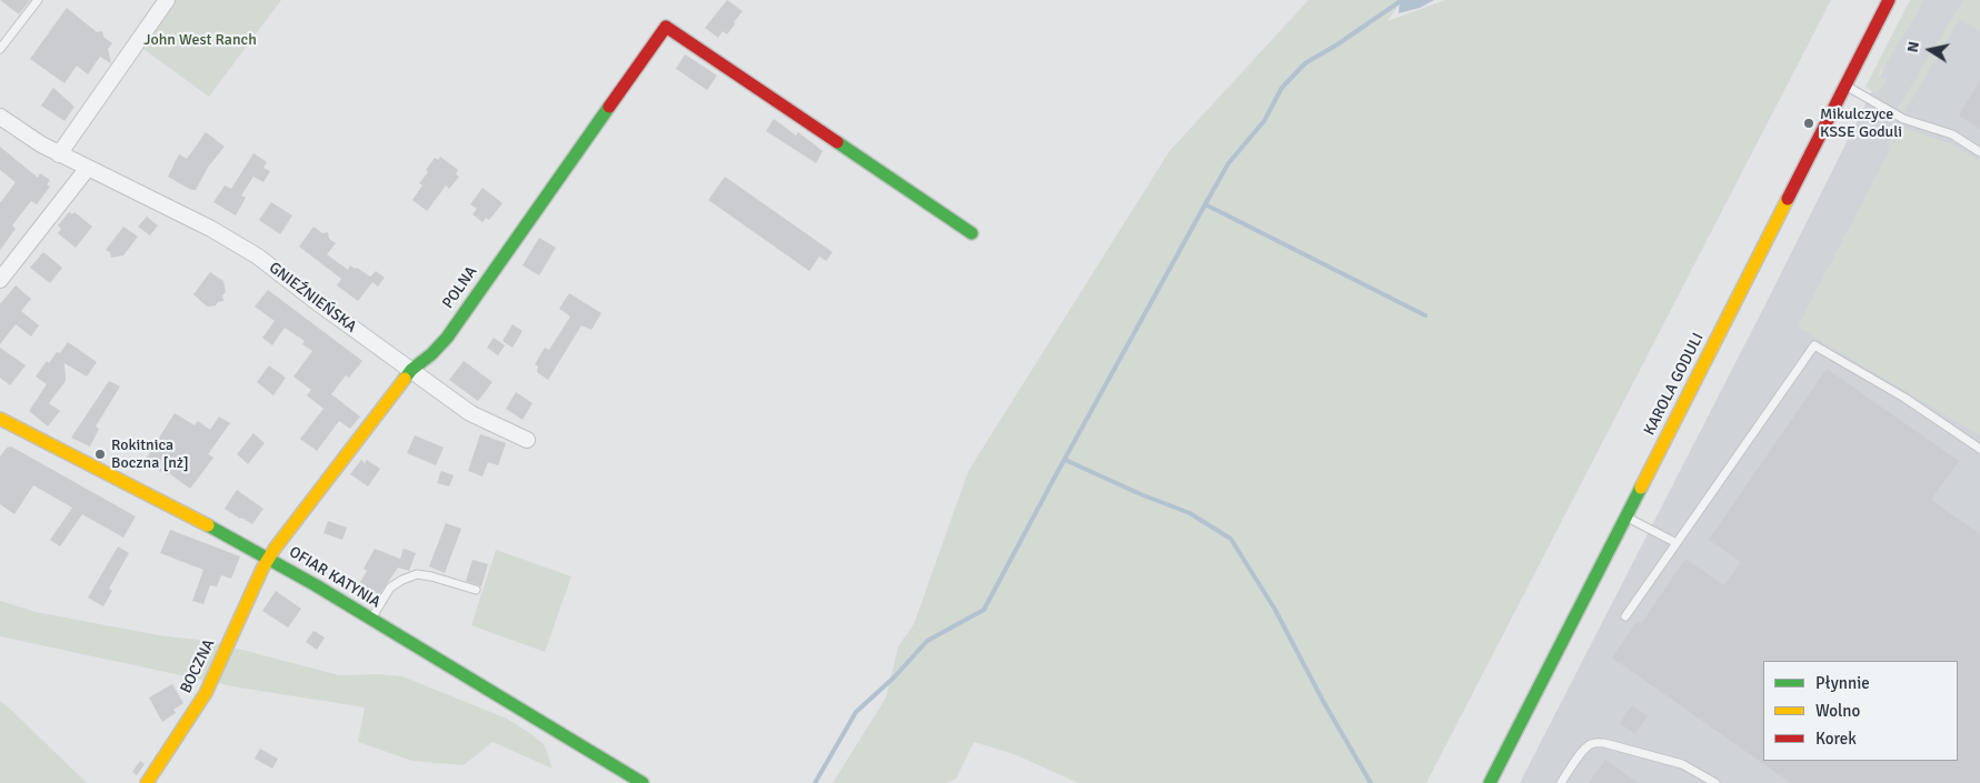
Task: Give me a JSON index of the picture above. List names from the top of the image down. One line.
{"streets":{"street":["POLNA","GNIEŹNIEŃSKA","KAROLA GODULI","OFIAR KATYNIA","BOCZNA"]},"crossings":[["POLNA","GNIEŹNIEŃSKA"],["POLNA","OFIAR KATYNIA"],["POLNA","BOCZNA"],["OFIAR KATYNIA","BOCZNA"]],"parks":["John West Ranch"],"places":["Mikulczyce KSSE Goduli","Rokitnica Boczna [nż]"],"legend":["Płynnie","Wolno","Korek"],"north":"left"}
